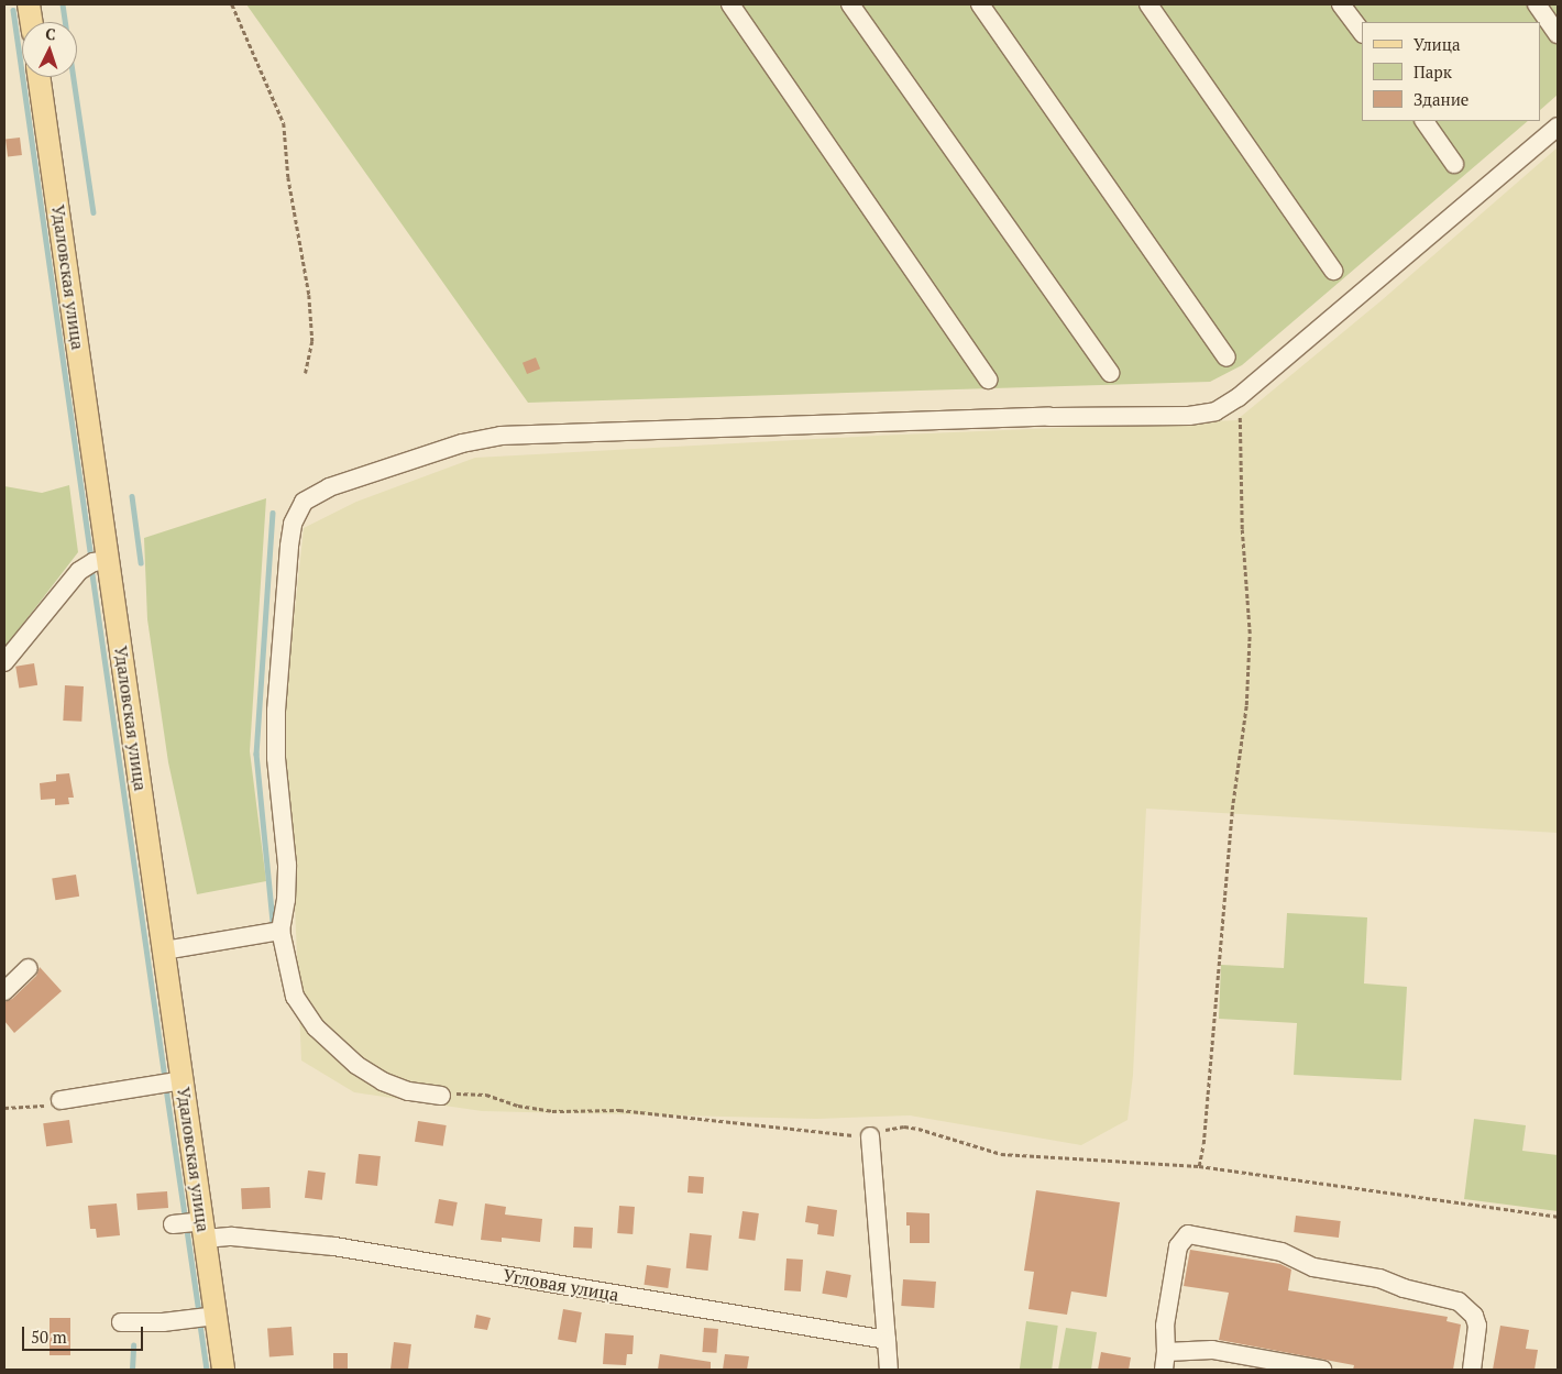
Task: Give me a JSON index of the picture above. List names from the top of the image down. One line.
{"streets":{"main road":["Удаловская улица"],"street":["Угловая улица"]},"crossings":[["Удаловская улица","Угловая улица"]],"legend":["Улица","Парк","Здание"],"scale_bar":"50 m","north":"top"}
